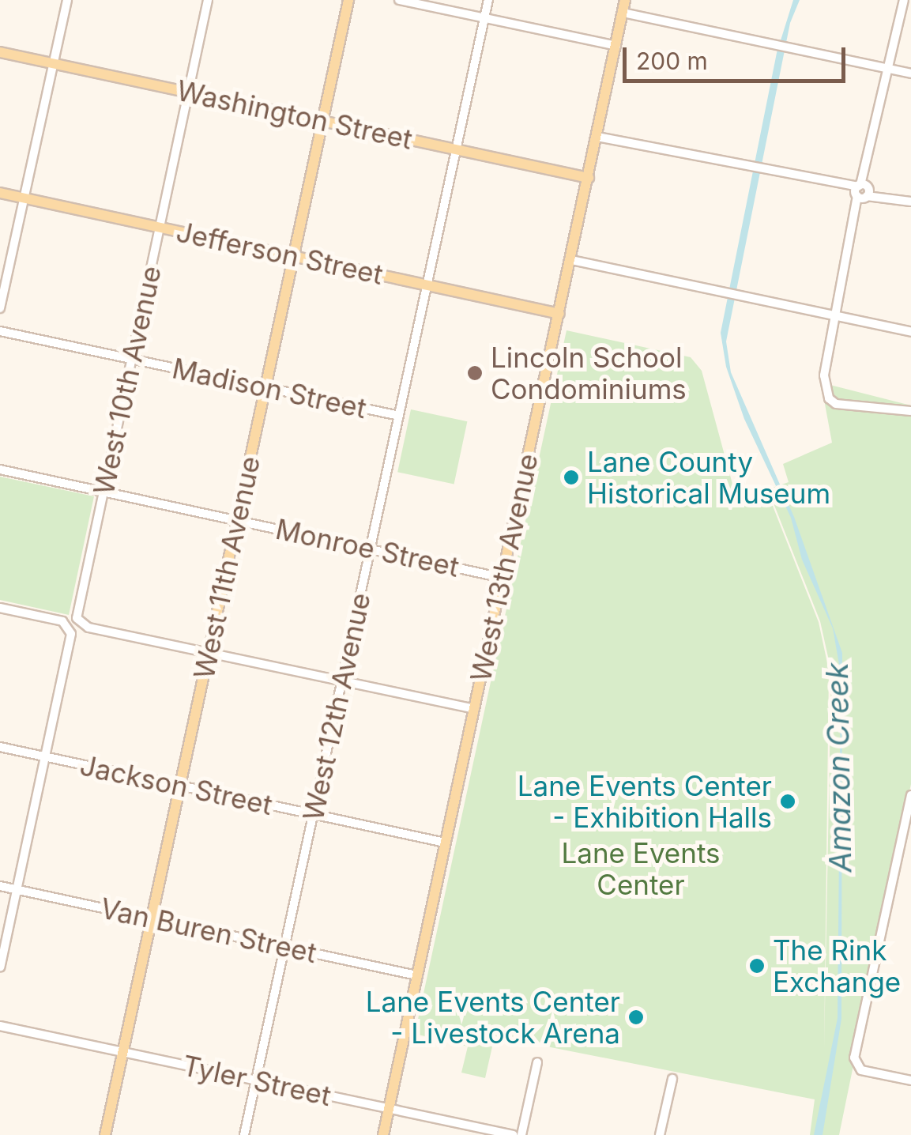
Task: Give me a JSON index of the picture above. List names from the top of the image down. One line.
{"streets":{"main road":["Washington Street","Jefferson Street","West 11th Avenue","West 13th Avenue"],"street":["West 10th Avenue","Madison Street","Monroe Street","West 12th Avenue","Jackson Street","Van Buren Street","Tyler Street"]},"crossings":[["Washington Street","West 10th Avenue"],["Washington Street","West 11th Avenue"],["Washington Street","West 13th Avenue"],["Washington Street","West 12th Avenue"],["Jefferson Street","West 10th Avenue"],["Jefferson Street","West 11th Avenue"],["Jefferson Street","West 13th Avenue"],["Jefferson Street","West 12th Avenue"],["West 10th Avenue","Madison Street"],["West 10th Avenue","Monroe Street"],["West 10th Avenue","West 11th Avenue"],["Madison Street","West 11th Avenue"],["Madison Street","West 12th Avenue"],["Monroe Street","West 11th Avenue"],["Monroe Street","West 13th Avenue"],["Monroe Street","West 12th Avenue"],["West 11th Avenue","Jackson Street"],["West 11th Avenue","Van Buren Street"],["West 11th Avenue","Tyler Street"],["West 13th Avenue","Jackson Street"],["West 13th Avenue","Van Buren Street"],["West 13th Avenue","Tyler Street"],["West 12th Avenue","Jackson Street"],["West 12th Avenue","Van Buren Street"],["West 12th Avenue","Tyler Street"]],"water":["Amazon Creek"],"parks":["Lane Events Center"],"places":["Lincoln School Condominiums","Lane County Historical Museum","Lane Events Center - Exhibition Halls","The Rink Exchange","Lane Events Center - Livestock Arena"],"scale_bar":"200 m"}
